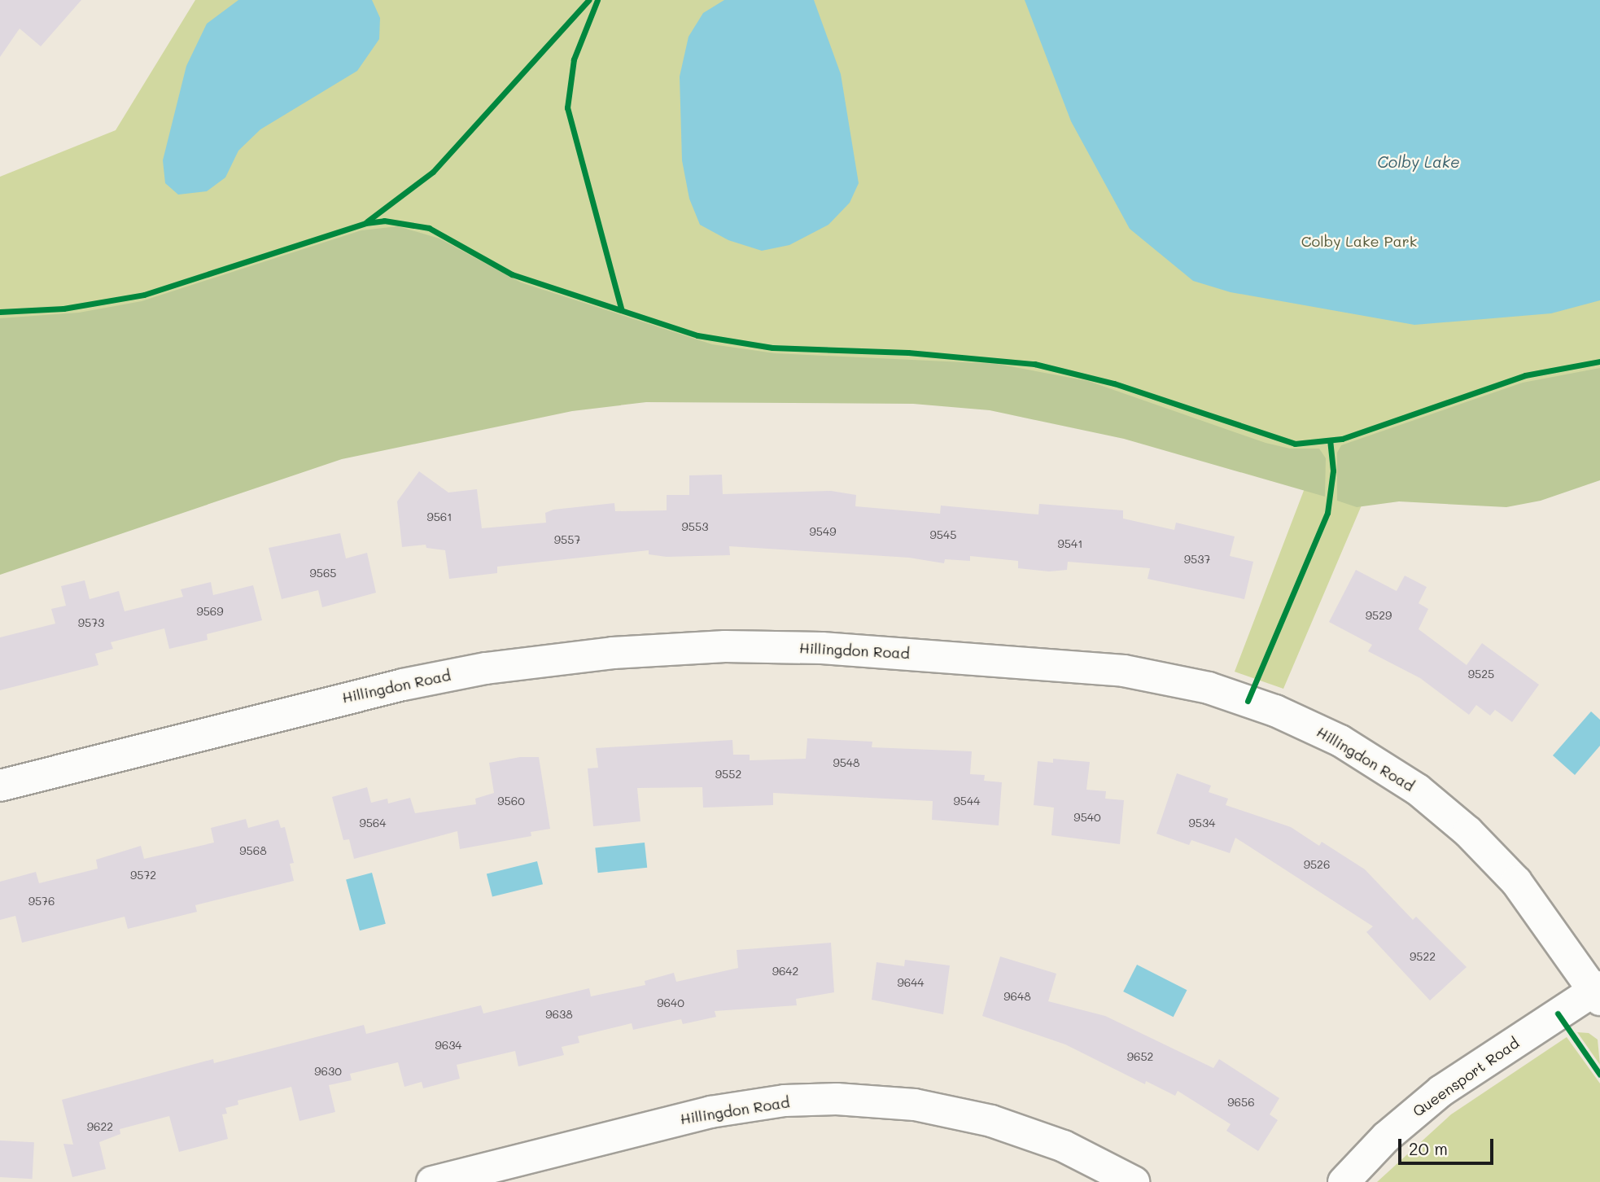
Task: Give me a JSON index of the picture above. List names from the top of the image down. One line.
{"streets":{"street":["Hillingdon Road","Queensport Road"]},"crossings":[["Hillingdon Road","Queensport Road"]],"water":["Colby Lake"],"parks":["Colby Lake Park"],"house_numbers":["9561","9553","9549","9545","9557","9541","9537","9565","9569","9529","9573","9525","9548","9552","9560","9544","9540","9564","9534","9568","9526","9572","9576","9522","9642","9644","9648","9640","9638","9634","9652","9630","9656","9622"],"scale_bar":"20 m"}
